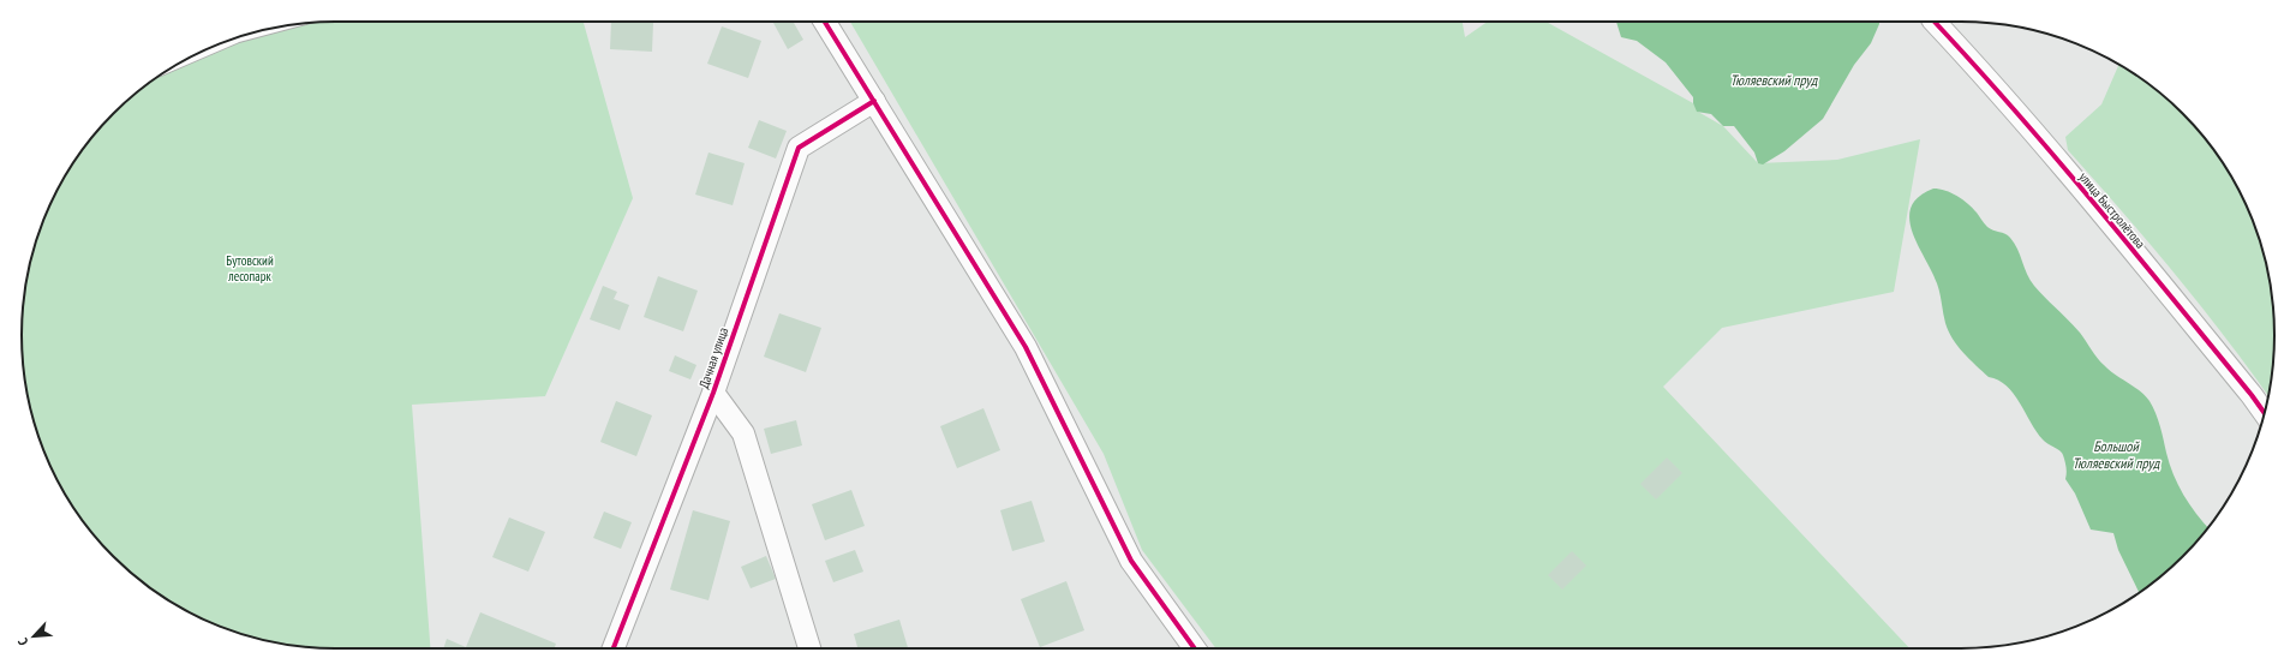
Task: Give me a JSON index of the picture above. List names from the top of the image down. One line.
{"streets":{"street":["улица Быстролётова","Дачная улица"]},"water":["Тюляевский пруд","Большой Тюляевский пруд"],"parks":["Бутовский лесопарк"],"north":"bottom left"}
